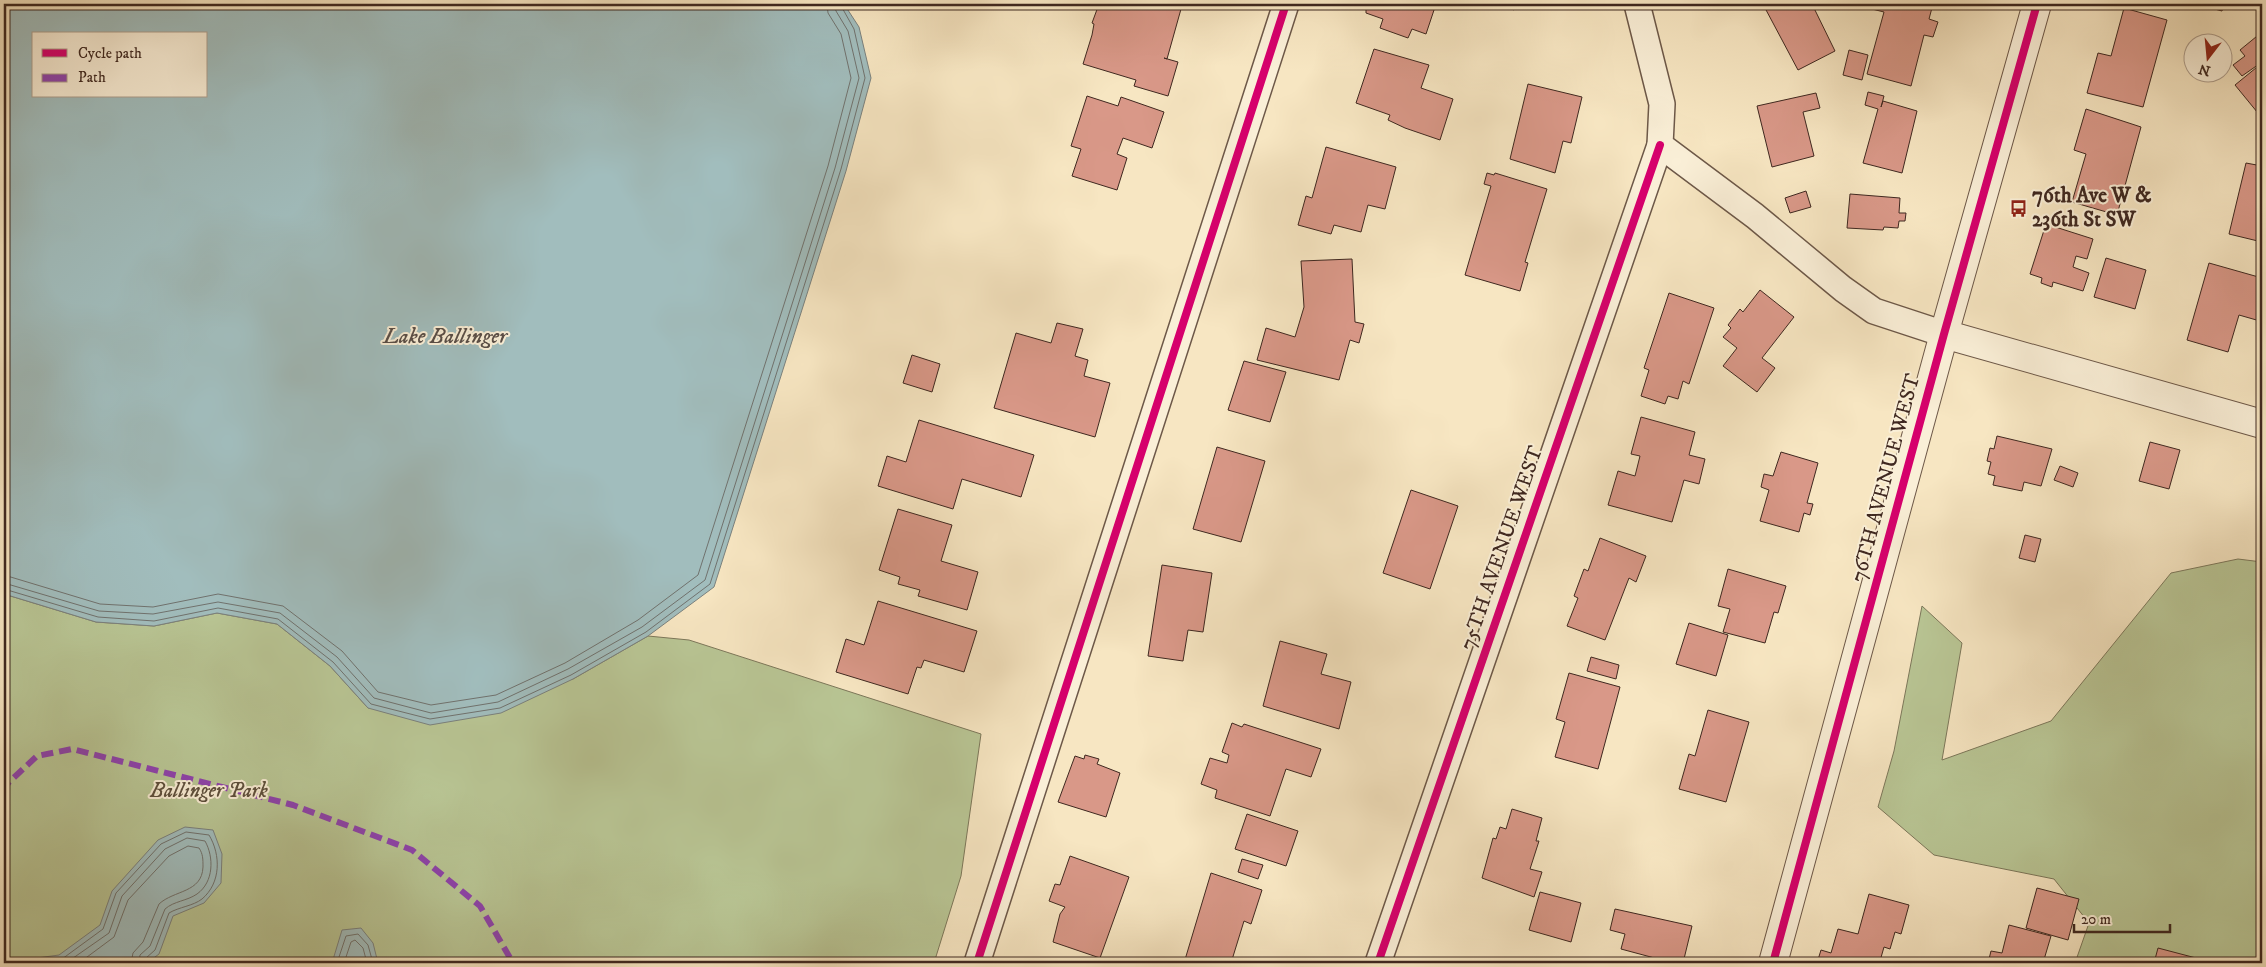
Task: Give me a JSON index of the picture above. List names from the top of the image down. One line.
{"streets":{"street":["76TH AVENUE WEST","75TH AVENUE WEST"]},"water":["Lake Ballinger"],"parks":["Ballinger Park"],"places":{"bus stop":["76th Ave W & 236th St SW"]},"legend":["Cycle path","Path"],"scale_bar":"20 m","north":"bottom"}
